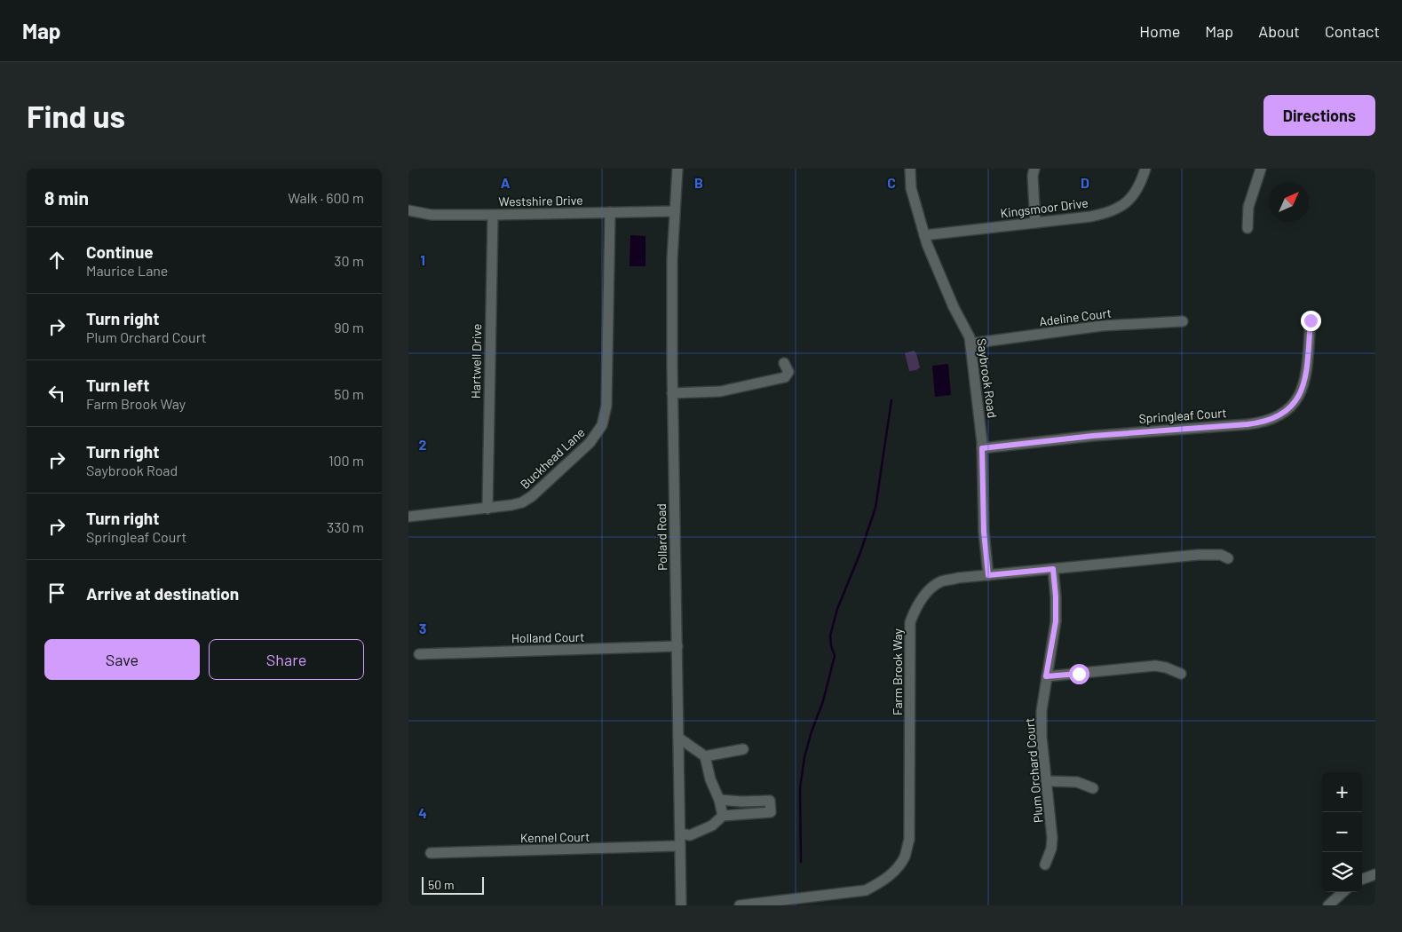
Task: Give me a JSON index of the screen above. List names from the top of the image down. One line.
{"streets":{"street":["Westshire Drive","Kingsmoor Drive","Adeline Court","Hartwell Drive","Saybrook Road","Springleaf Court","Buckhead Lane","Pollard Road","Holland Court","Farm Brook Way","Plum Orchard Court","Kennel Court"]},"crossings":[["Westshire Drive","Hartwell Drive"],["Westshire Drive","Buckhead Lane"],["Westshire Drive","Pollard Road"],["Kingsmoor Drive","Saybrook Road"],["Adeline Court","Saybrook Road"],["Hartwell Drive","Buckhead Lane"],["Saybrook Road","Springleaf Court"],["Saybrook Road","Farm Brook Way"],["Pollard Road","Holland Court"],["Pollard Road","Kennel Court"],["Farm Brook Way","Plum Orchard Court"]],"scale_bar":"50 m","north":"top right","page":{"header":"Map","nav":["Home","Map","About","Contact"],"buttons":["Directions",["Save","Share"]],"title":"Find us","heading":["8 min","Walk · 600 m"],"list":[["Continue","Maurice Lane","30 m"],["Turn right","Plum Orchard Court","90 m"],["Turn left","Farm Brook Way","50 m"],["Turn right","Saybrook Road","100 m"],["Turn right","Springleaf Court","330 m"],"Arrive at destination"],"map_buttons":["+","−"],"scale":"50 m"},"grid":{"columns":["A","B","C","D"],"rows":["1","2","3","4"]}}
